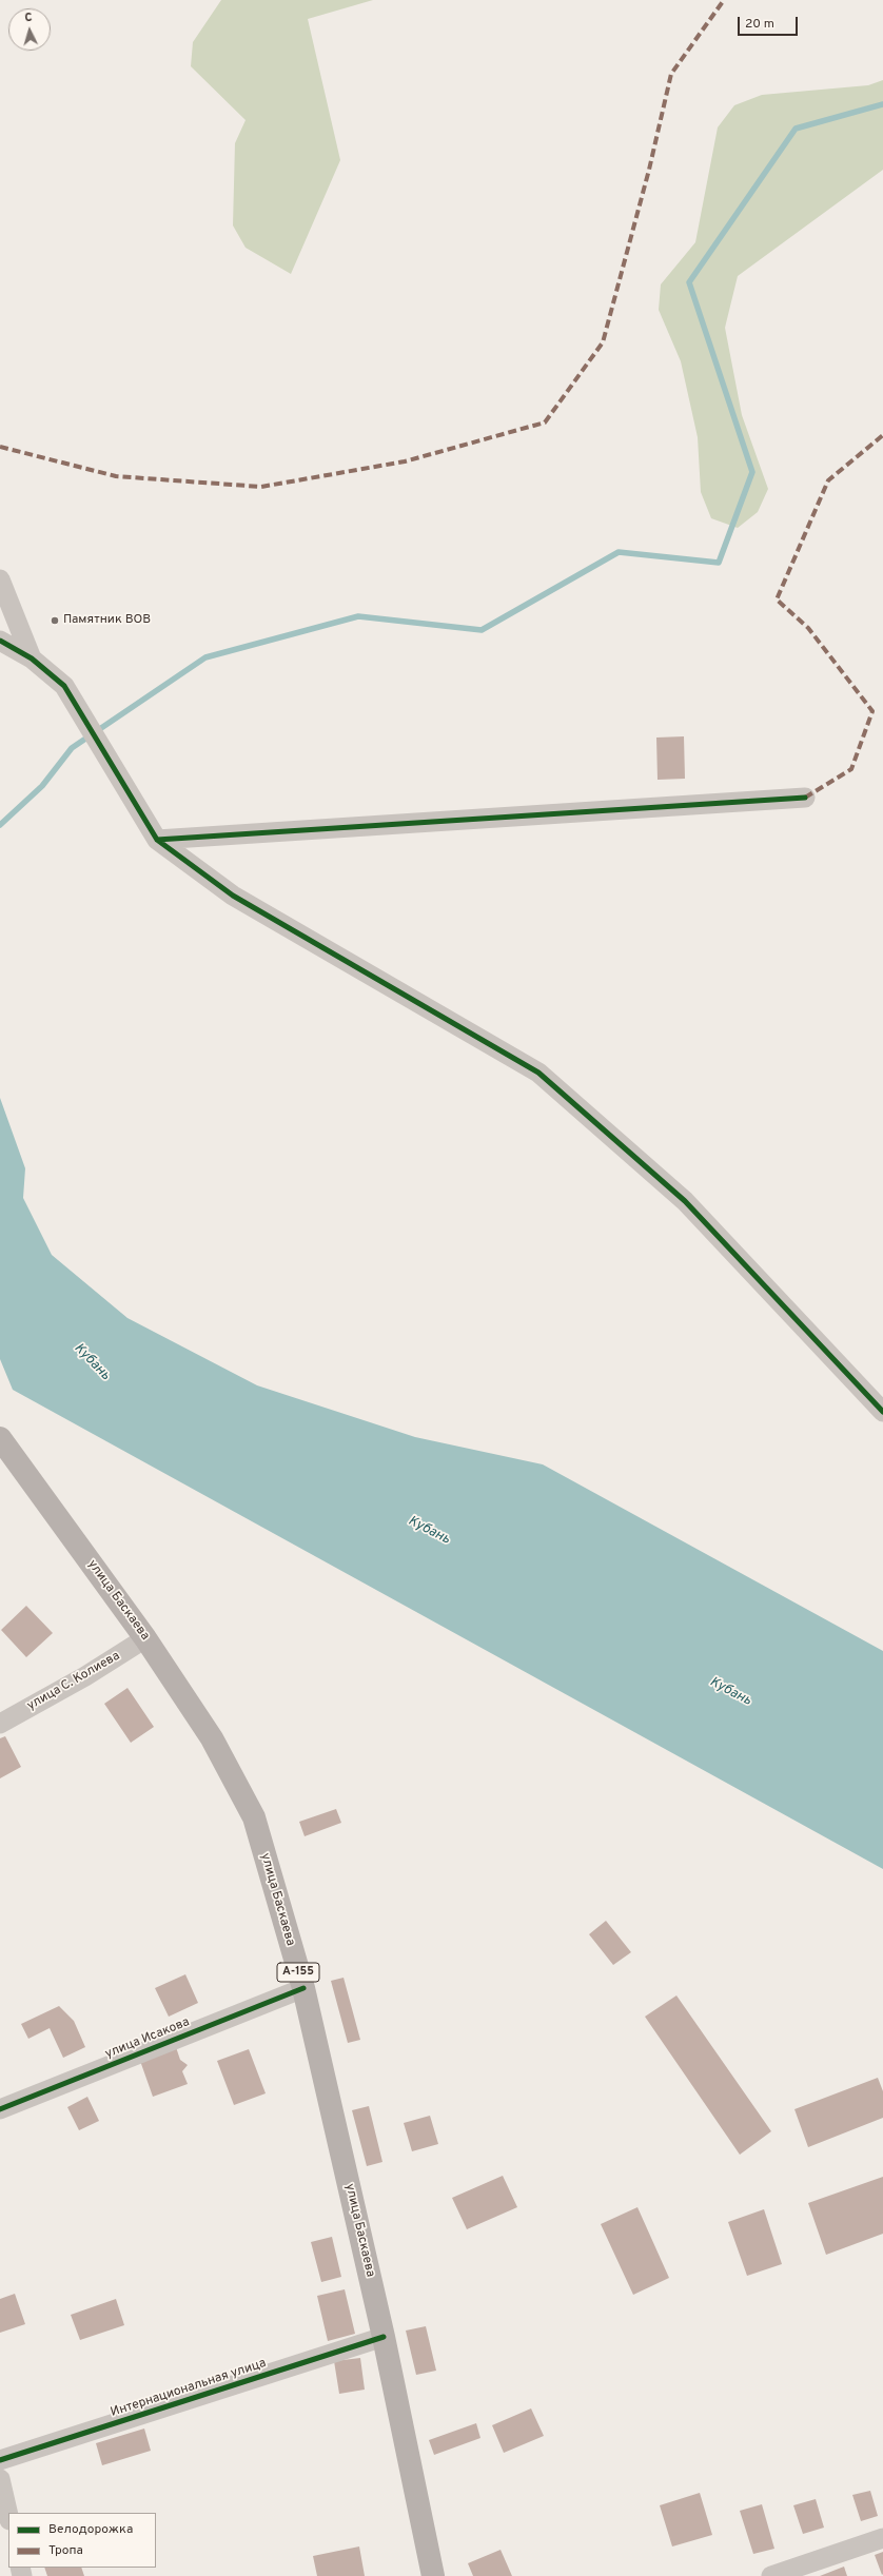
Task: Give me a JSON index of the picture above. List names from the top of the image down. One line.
{"streets":{"main road":["улица Баскаева","А-155"],"street":["улица С. Колиева","улица Исакова","Интернациональная улица"]},"crossings":[["улица Баскаева","улица С. Колиева"],["улица Баскаева","улица Исакова"],["улица Баскаева","Интернациональная улица"]],"water":["Кубань"],"places":["Памятник ВОВ"],"legend":["Велодорожка","Тропа"],"scale_bar":"20 m","north":"top"}
